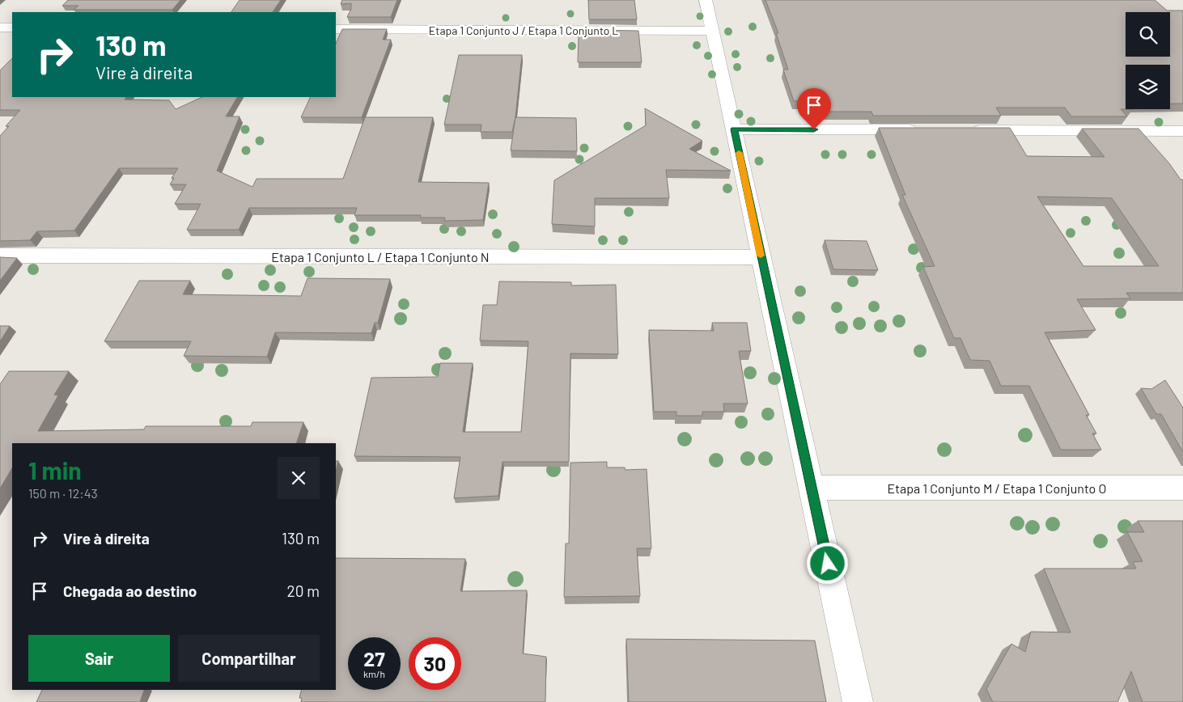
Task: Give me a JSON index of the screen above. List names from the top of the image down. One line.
{"streets":{"street":["Etapa 1 Conjunto J / Etapa 1 Conjunto L","Etapa 1 Conjunto L / Etapa 1 Conjunto N","Etapa 1 Conjunto M / Etapa 1 Conjunto O"]},"page":{"turn":["130 m","Vire à direita"],"heading":["1 min","150 m · 12:43"],"list":[{"name":"Vire à direita","value":"130 m"},{"name":"Chegada ao destino","value":"20 m"}],"buttons":["Sair","Compartilhar"],"speed":"27 km/h","limit":"30"}}
